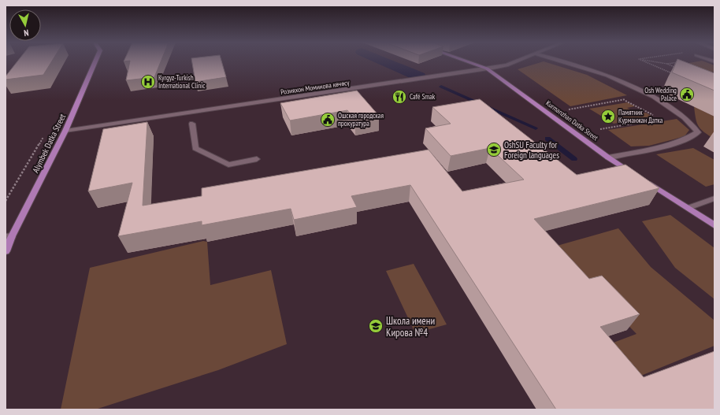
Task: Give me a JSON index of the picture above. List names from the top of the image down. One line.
{"streets":{"main road":["Kurmanzhan Datka Street","Alymbek Datka Street"],"street":["Розияхон Моминова көчөсү"]},"crossings":[["Розияхон Моминова көчөсү","Kurmanzhan Datka Street"],["Розияхон Моминова көчөсү","Alymbek Datka Street"]],"places":{"hospital":["Kyrgyz-Turkish International Clinic"],"public building":["Osh Wedding Palace","Ошская городская прокуратура"],"restaurant":["Café Smak"],"place":["Памятник Курманжан Датка"],"school or university":["OshSU Faculty for Foreign languages","Школа имени Кирова №4"]},"north":"bottom"}
